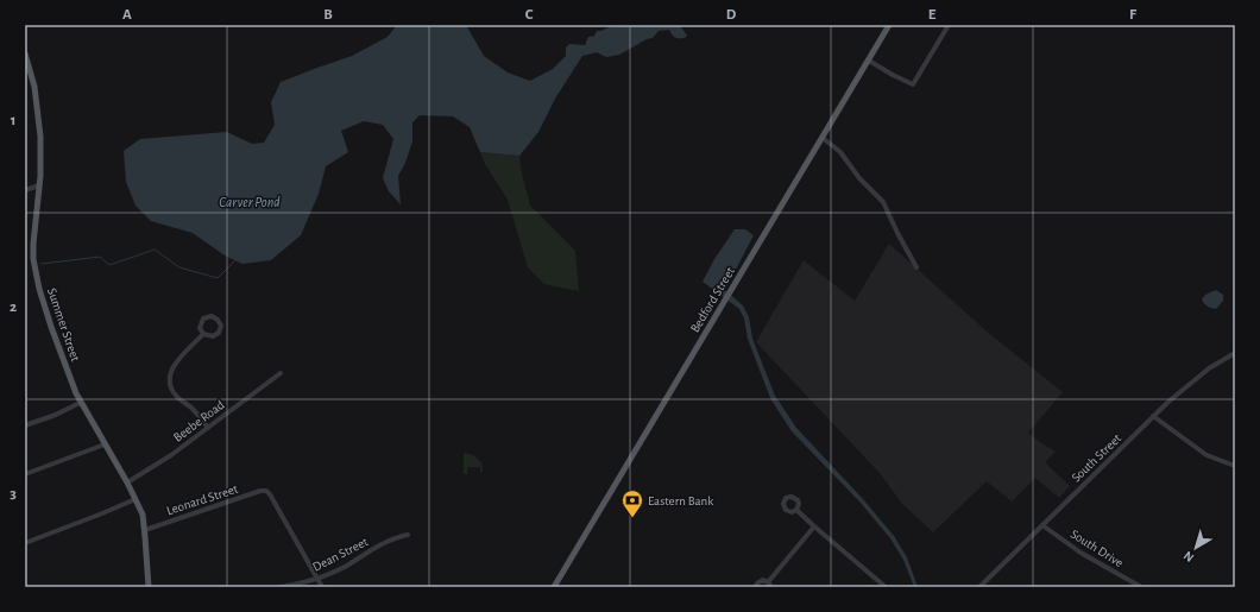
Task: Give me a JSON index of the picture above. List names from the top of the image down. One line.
{"streets":{"main road":["Bedford Street","Summer Street"],"street":["Beebe Road","South Street","Leonard Street","South Drive","Dean Street"]},"crossings":[["Summer Street","Beebe Road"],["Summer Street","Leonard Street"],["South Street","South Drive"],["Leonard Street","Dean Street"]],"water":["Carver Pond"],"places":{"bank":["Eastern Bank"]},"north":"bottom left","grid":{"columns":["A","B","C","D","E","F"],"rows":["1","2","3"]}}
